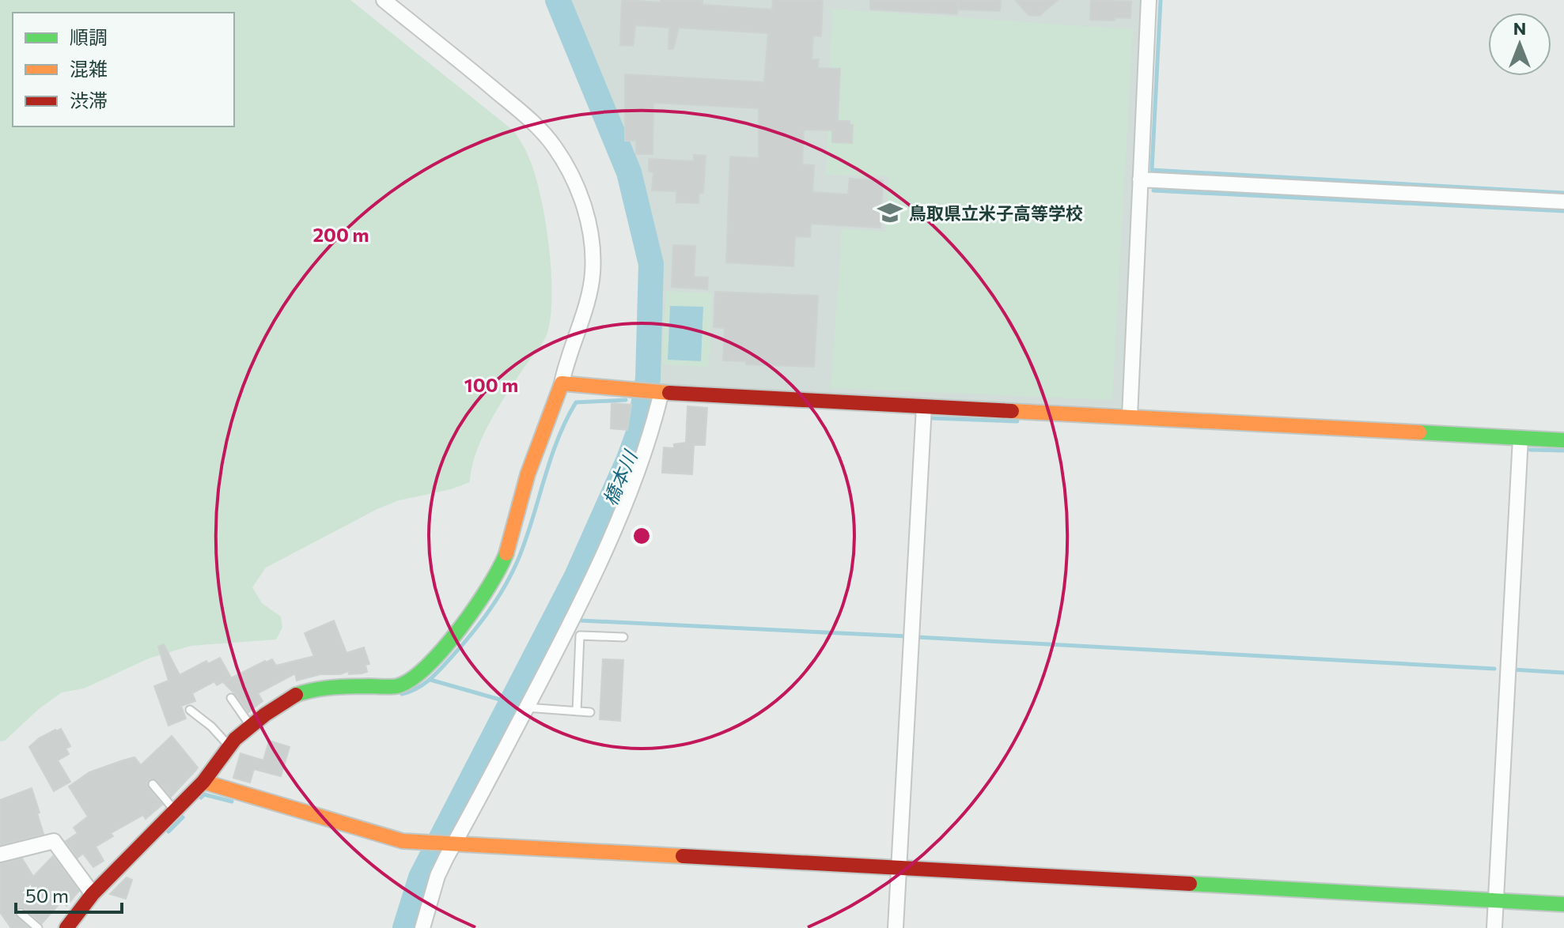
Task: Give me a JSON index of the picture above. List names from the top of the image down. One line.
{"water":["橋本川"],"places":{"school or university":["鳥取県立米子高等学校"]},"legend":["順調","混雑","渋滞"],"scale_bar":"50 m","north":"top","rings":["200 m","100 m"]}
